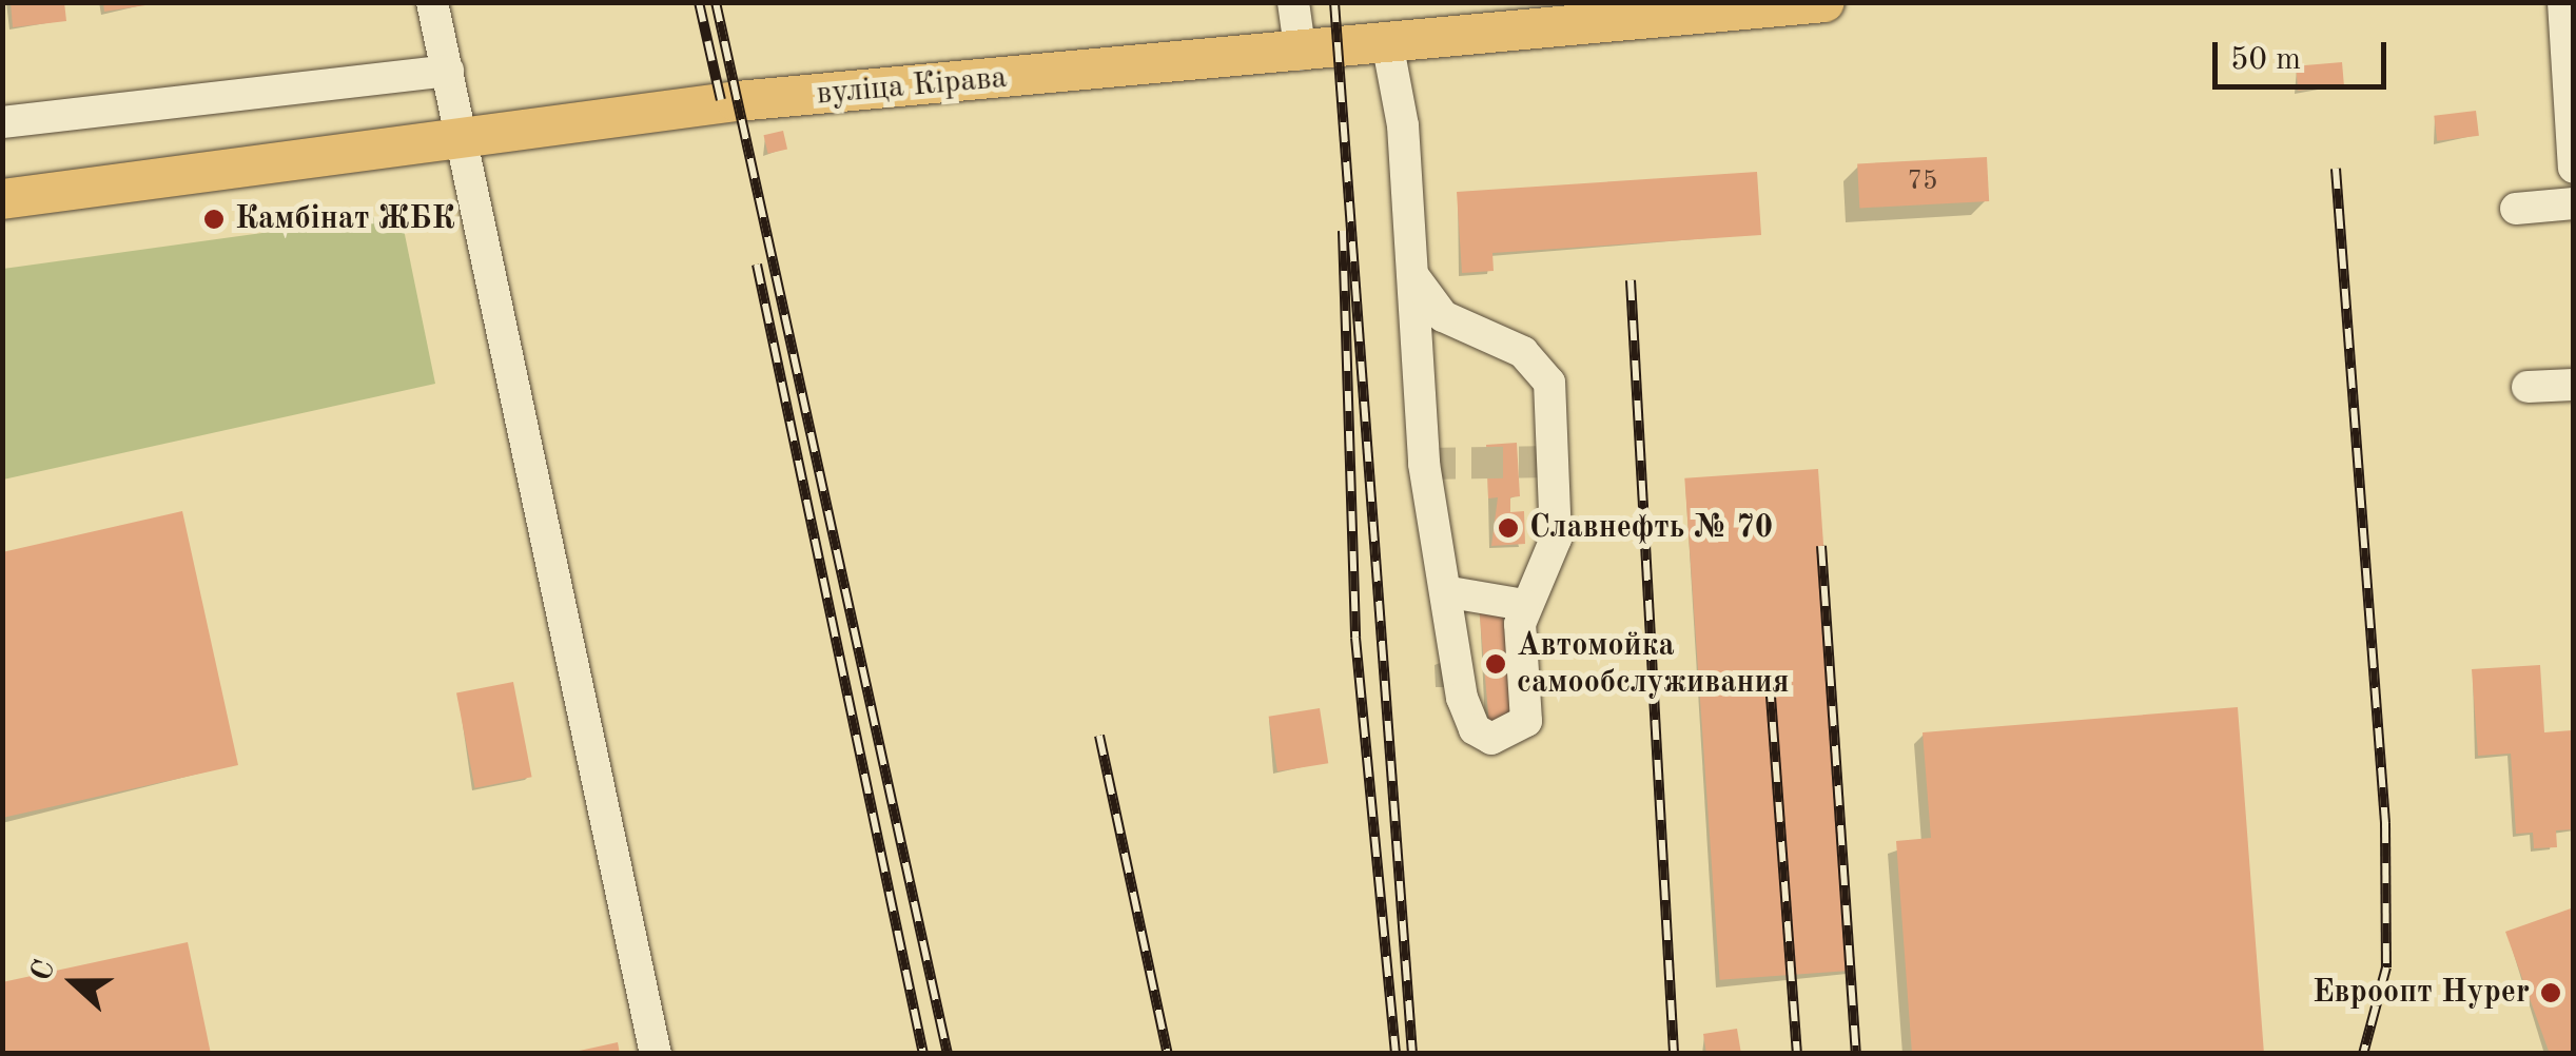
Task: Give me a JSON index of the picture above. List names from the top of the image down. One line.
{"streets":{"main road":["вуліца Кірава"]},"places":["Камбінат ЖБК","Славнефть № 70","Автомойка самообслуживания","Евроопт Hyper"],"house_numbers":["75"],"scale_bar":"50 m","north":"left"}
